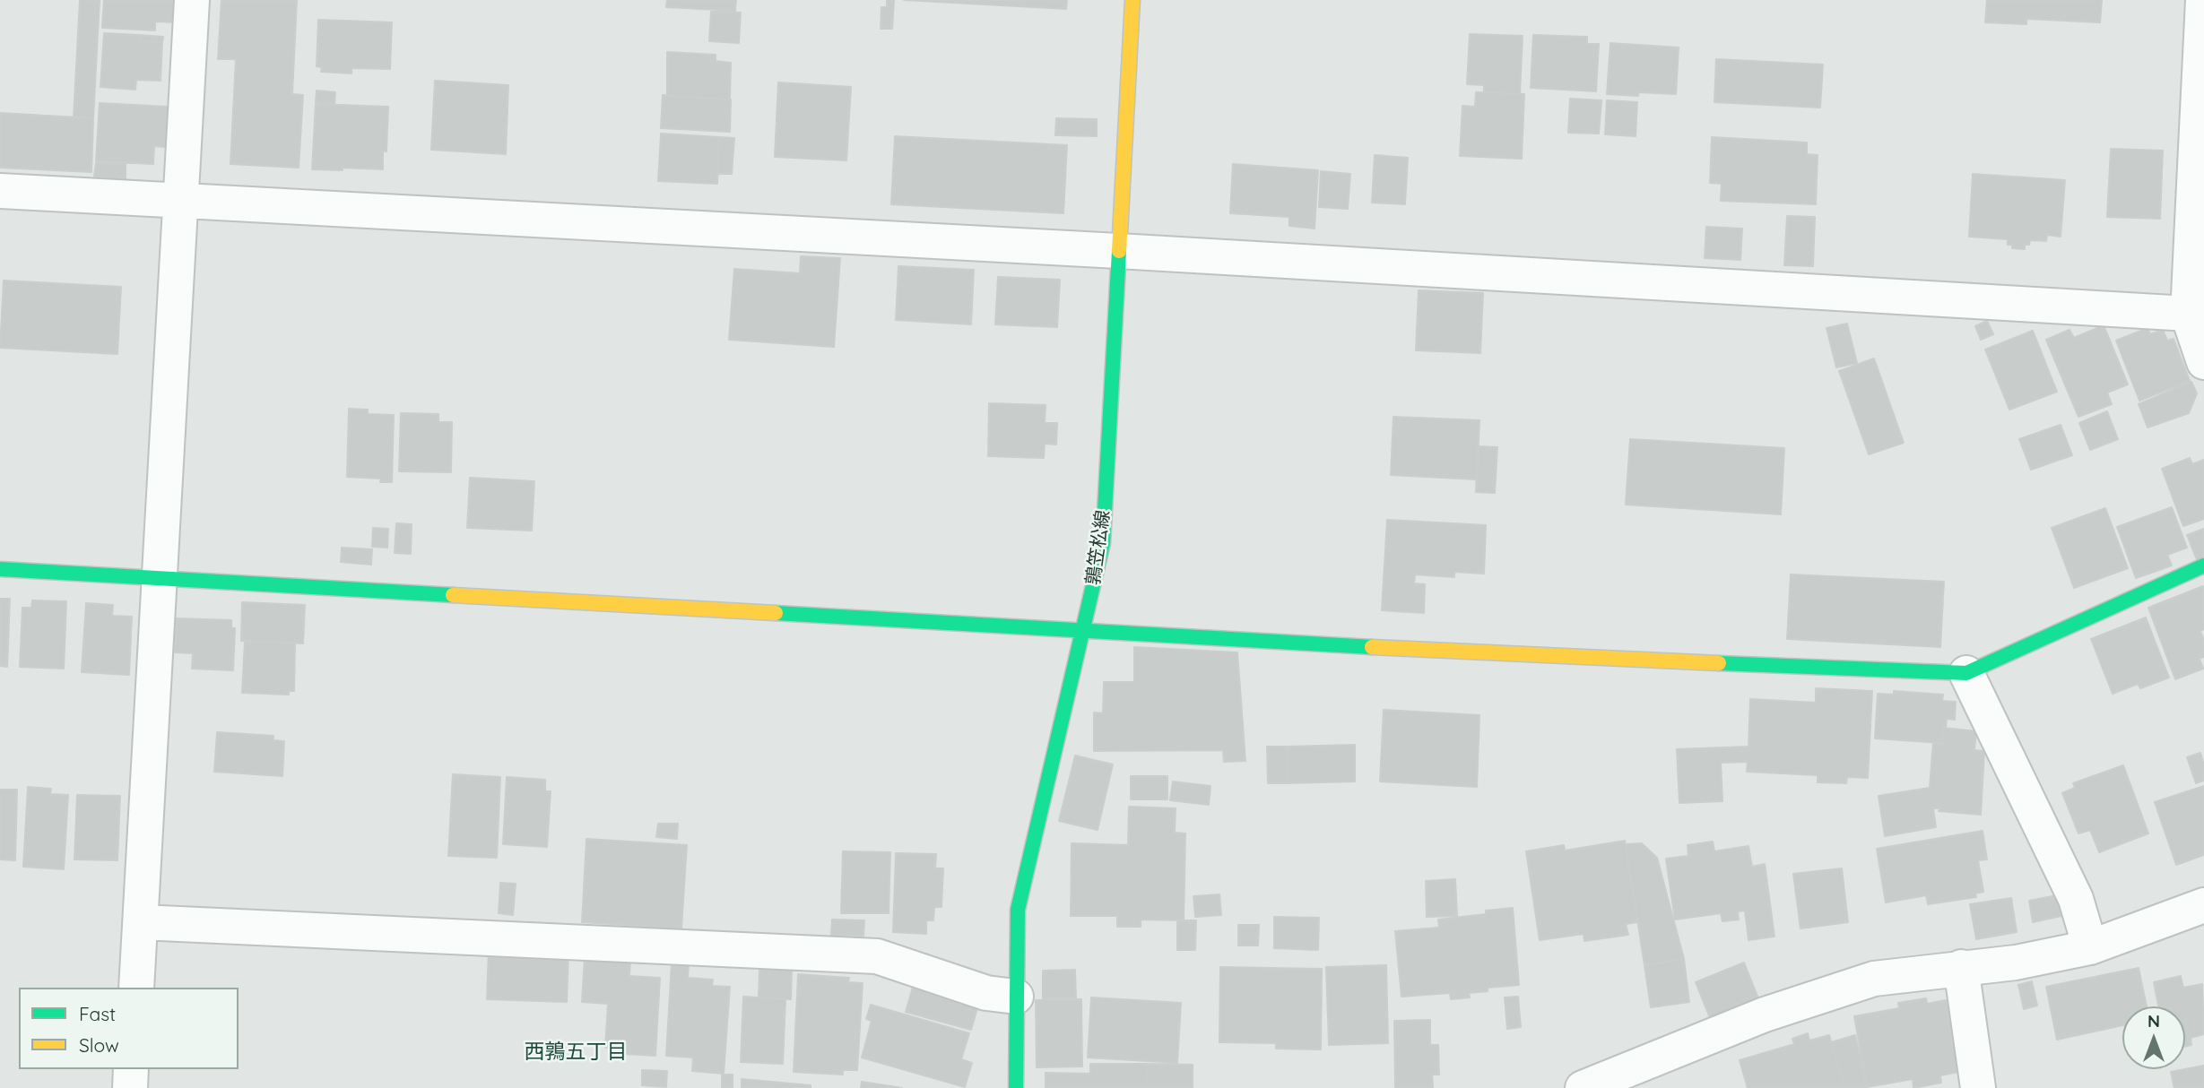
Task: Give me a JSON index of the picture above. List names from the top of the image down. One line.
{"streets":{"street":["鶉笠松線"]},"districts":["西鶉五丁目"],"legend":["Fast","Slow"],"north":"top"}
